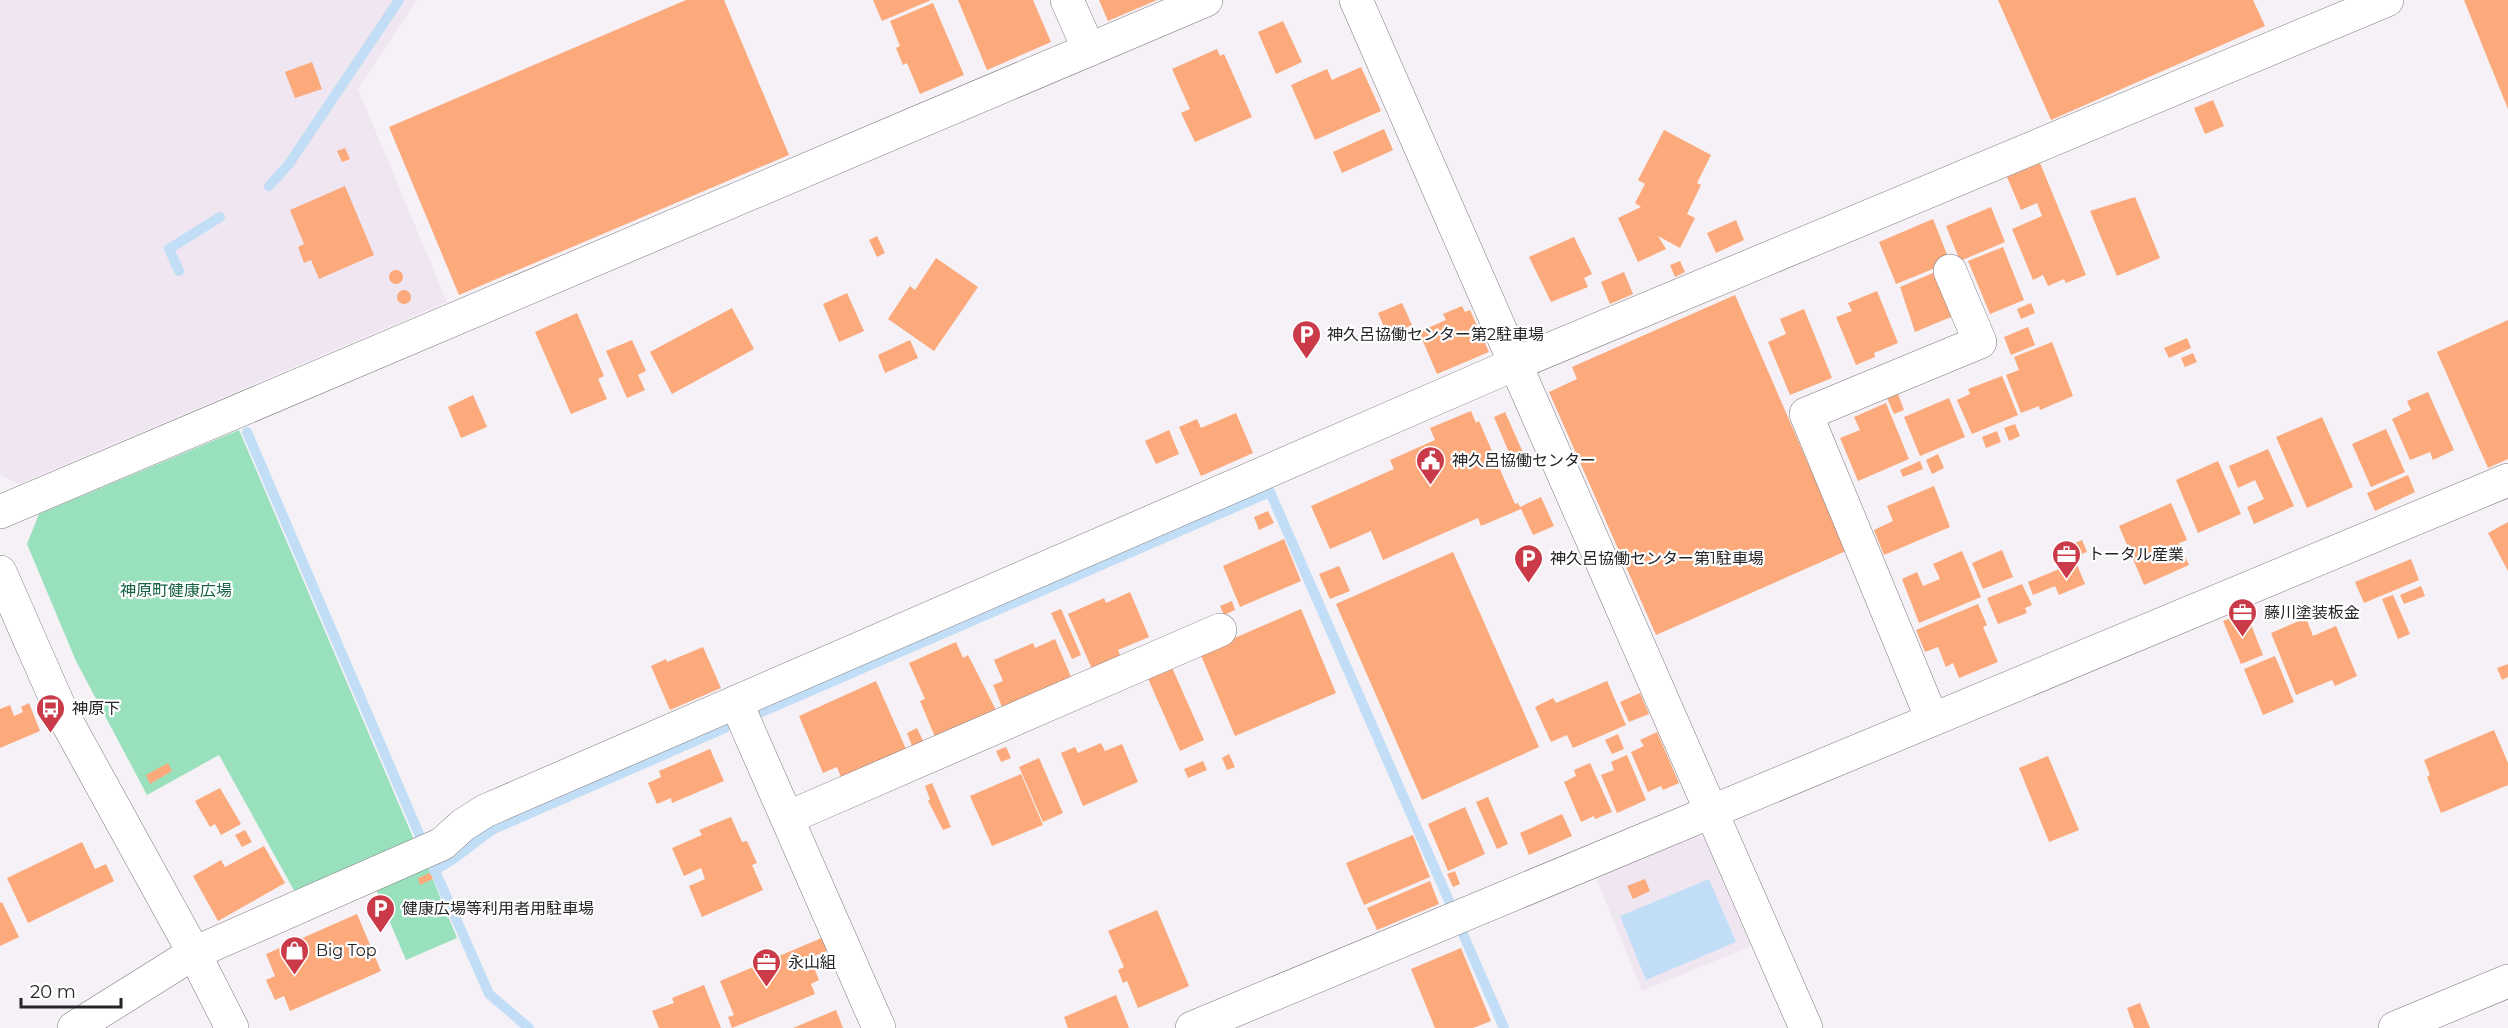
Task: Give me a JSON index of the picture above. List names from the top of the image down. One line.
{"parks":["神原町健康広場"],"places":{"parking":["神久呂協働センター第2駐車場","神久呂協働センター第1駐車場","健康広場等利用者用駐車場"],"public building":["神久呂協働センター"],"office":["トータル産業","藤川塗装板金","永山組"],"bus stop":["神原下"],"shop":["Big Top"]},"scale_bar":"20 m"}
